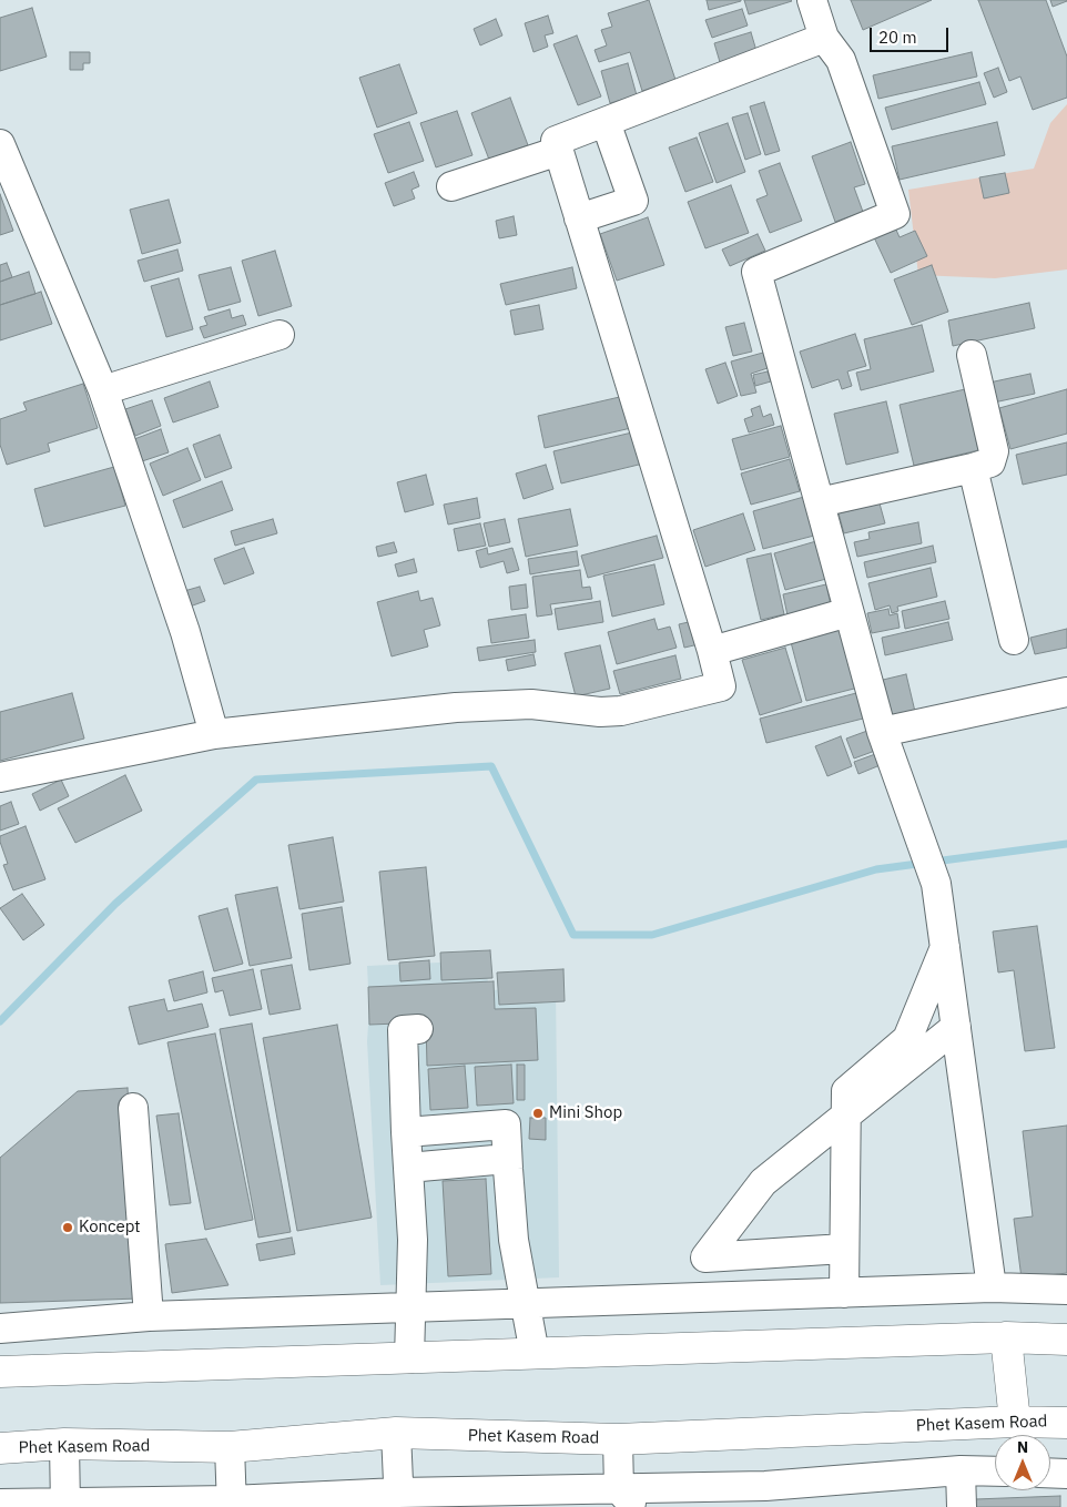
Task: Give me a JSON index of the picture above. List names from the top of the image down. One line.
{"streets":{"main road":["Phet Kasem Road"]},"places":["Mini Shop","Koncept"],"scale_bar":"20 m","north":"top"}
